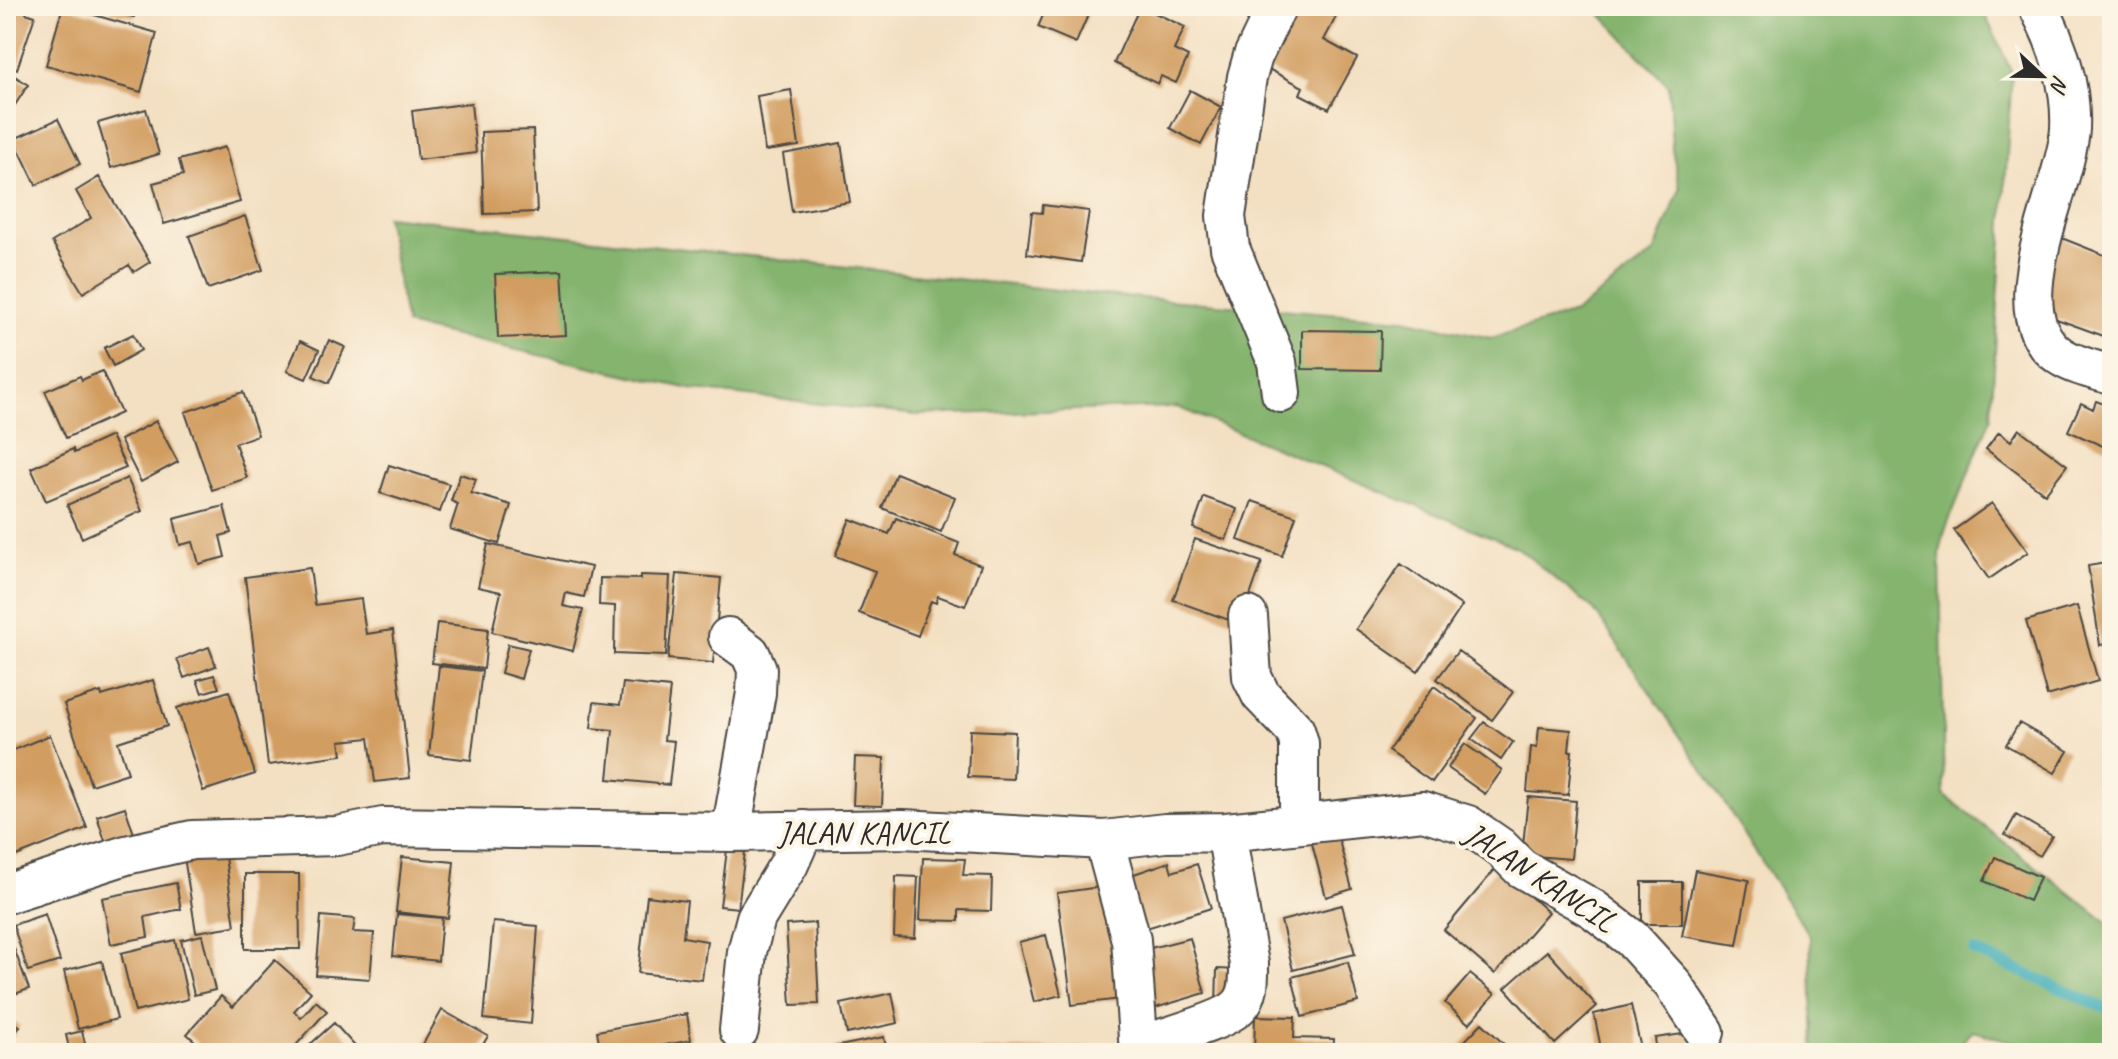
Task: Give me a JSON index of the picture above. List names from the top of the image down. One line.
{"streets":{"street":["JALAN KANCIL"]},"north":"right"}
